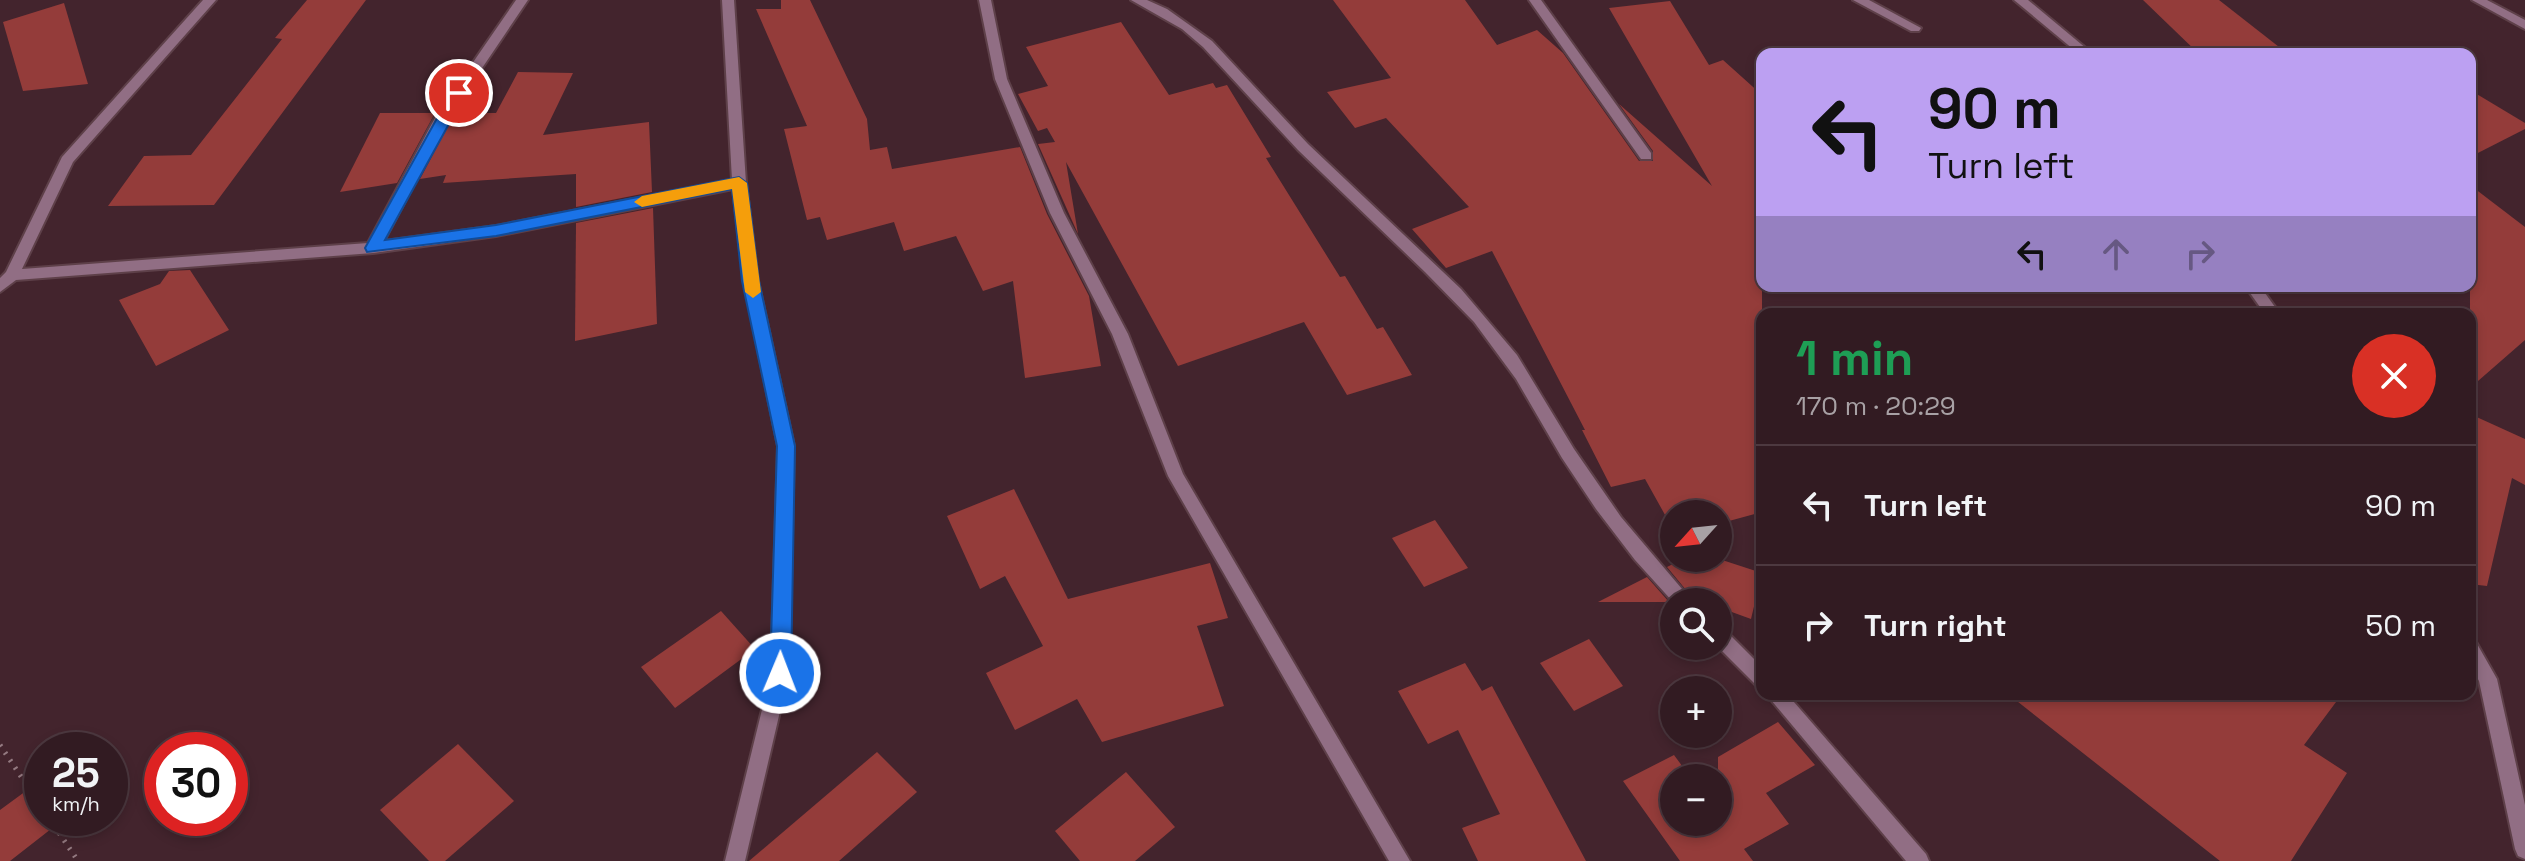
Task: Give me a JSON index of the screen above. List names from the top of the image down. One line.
{"north":"bottom left","page":{"turn":["90 m","Turn left"],"heading":["1 min","170 m · 20:29"],"list":[{"name":"Turn left","value":"90 m"},{"name":"Turn right","value":"50 m"}],"map_buttons":["+","−"],"speed":"25 km/h","limit":"30"}}
